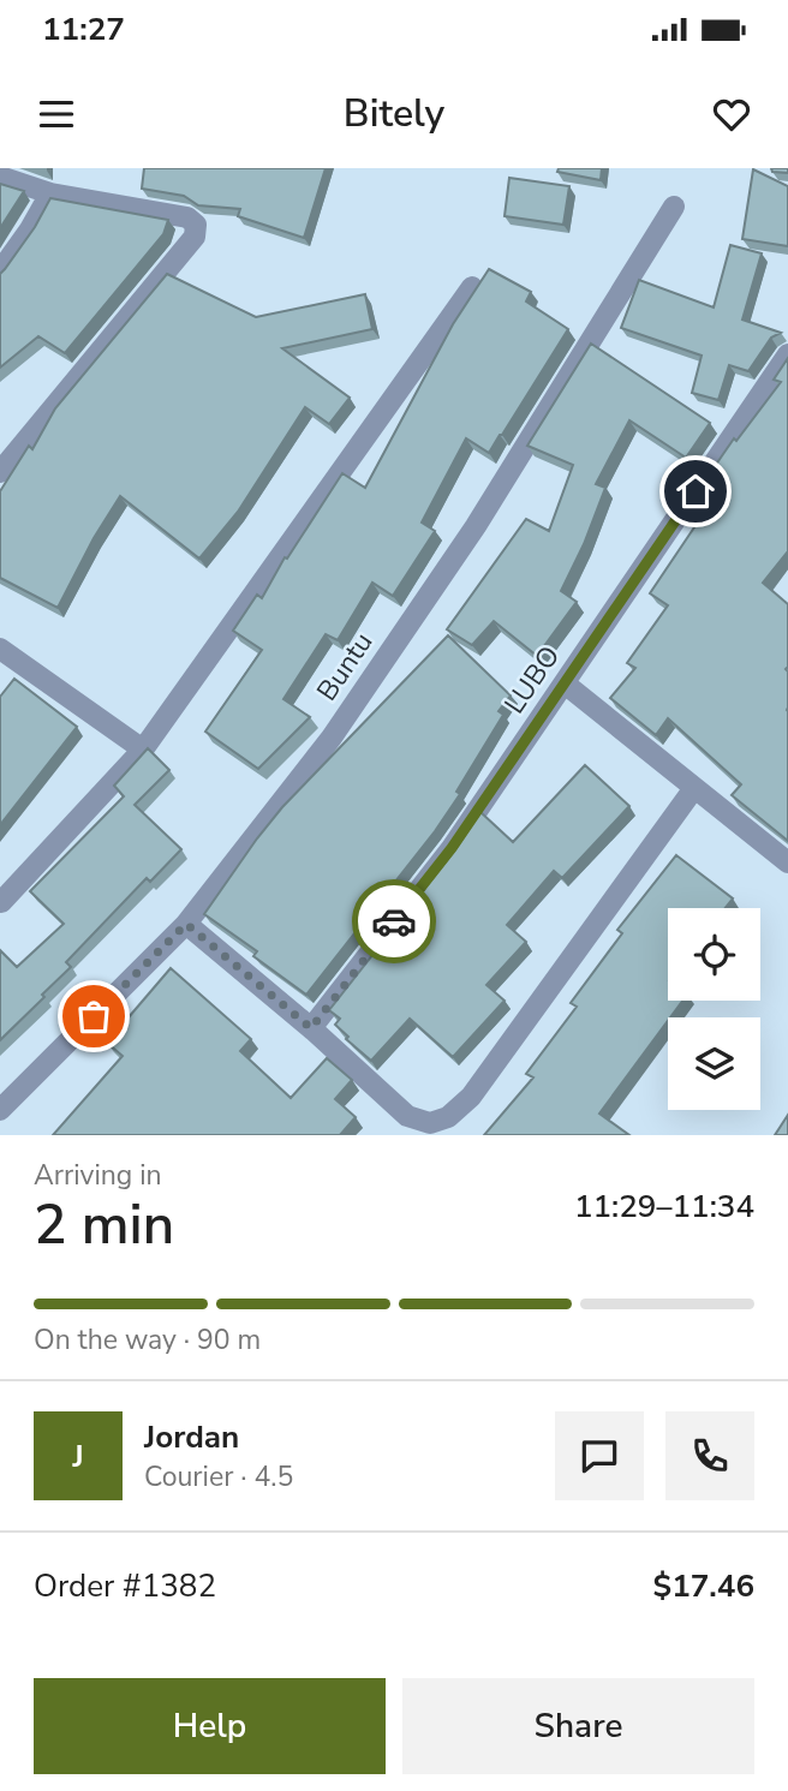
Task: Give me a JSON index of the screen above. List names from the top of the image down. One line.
{"streets":{"street":["Buntu","LUBO"]},"page":{"status":"11:27","header":"Bitely","heading":["2 min","Arriving in","11:29–11:34"],"panel":["Jordan","Courier · 4.5","Order #1382","$17.46"],"bar":"On the way · 90 m","round":"J","buttons":["Help","Share"]}}
